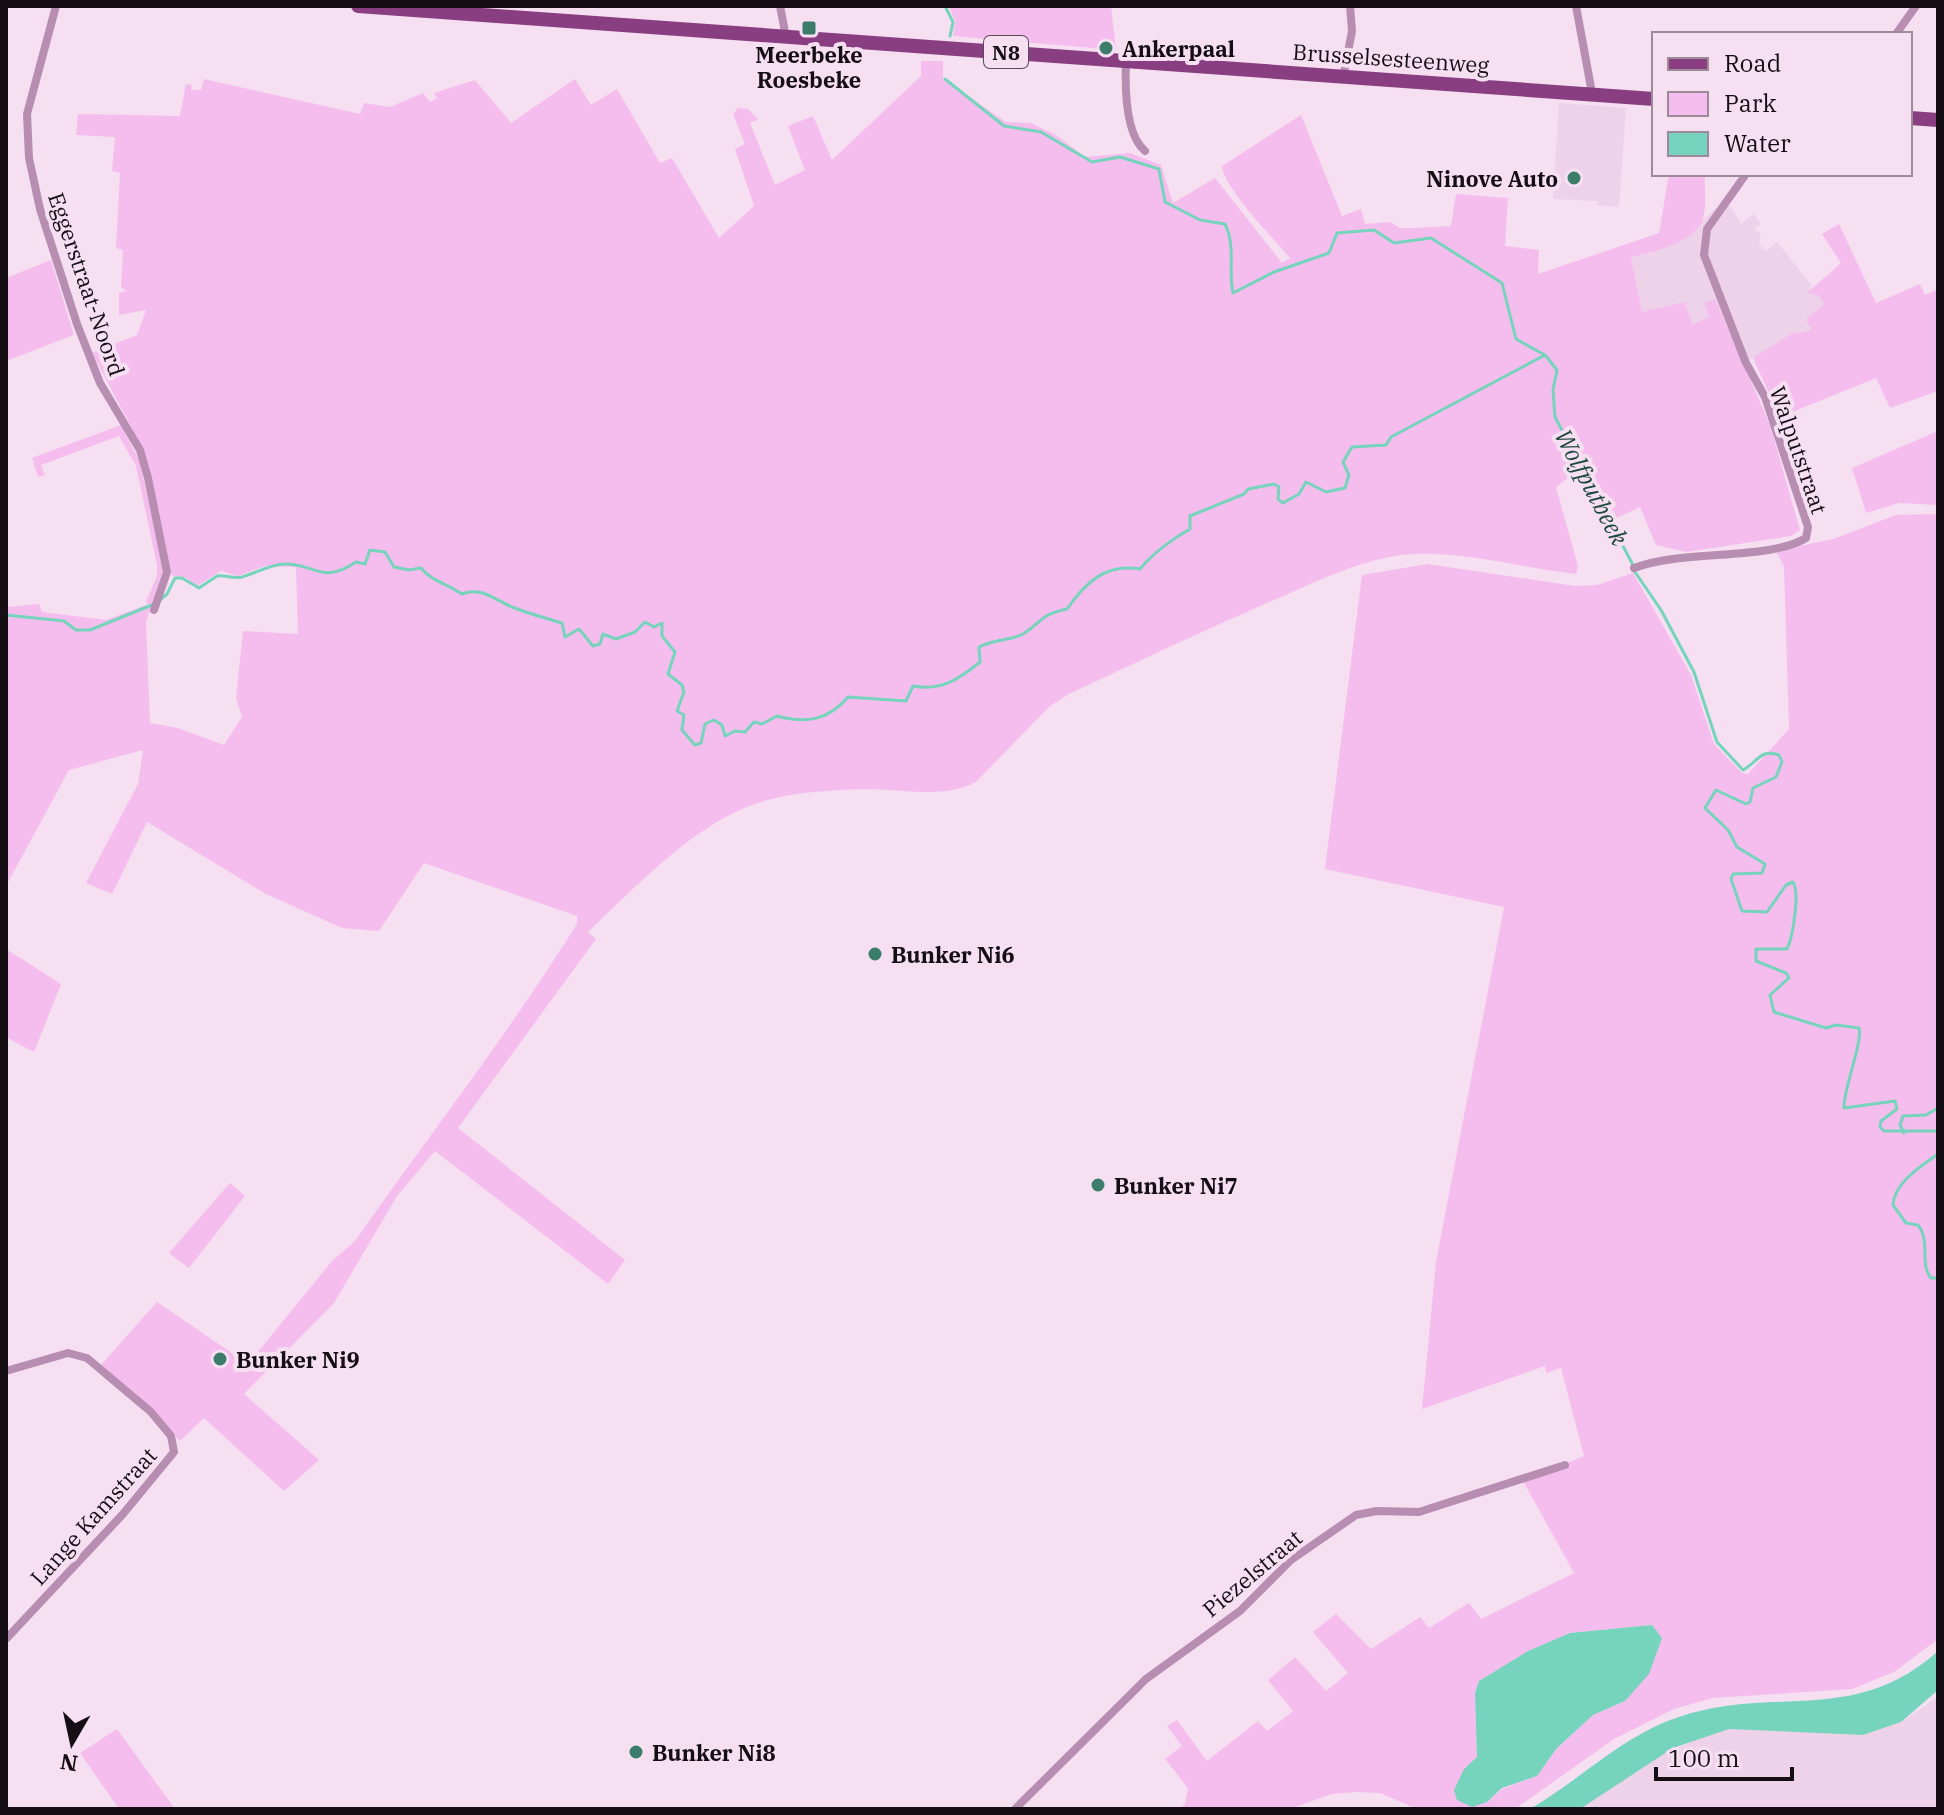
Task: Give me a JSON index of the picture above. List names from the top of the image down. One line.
{"streets":{"main road":["N8","Brusselsesteenweg"],"street":["Eggerstraat-Noord","Walputstraat","Lange Kamstraat","Piezelstraat"]},"water":["Wolfputbeek"],"places":{"transit":["Meerbeke Roesbeke"],"other":["Ankerpaal","Ninove Auto","Bunker Ni6","Bunker Ni7","Bunker Ni9","Bunker Ni8"]},"legend":["Road","Park","Water"],"scale_bar":"100 m","north":"bottom"}
